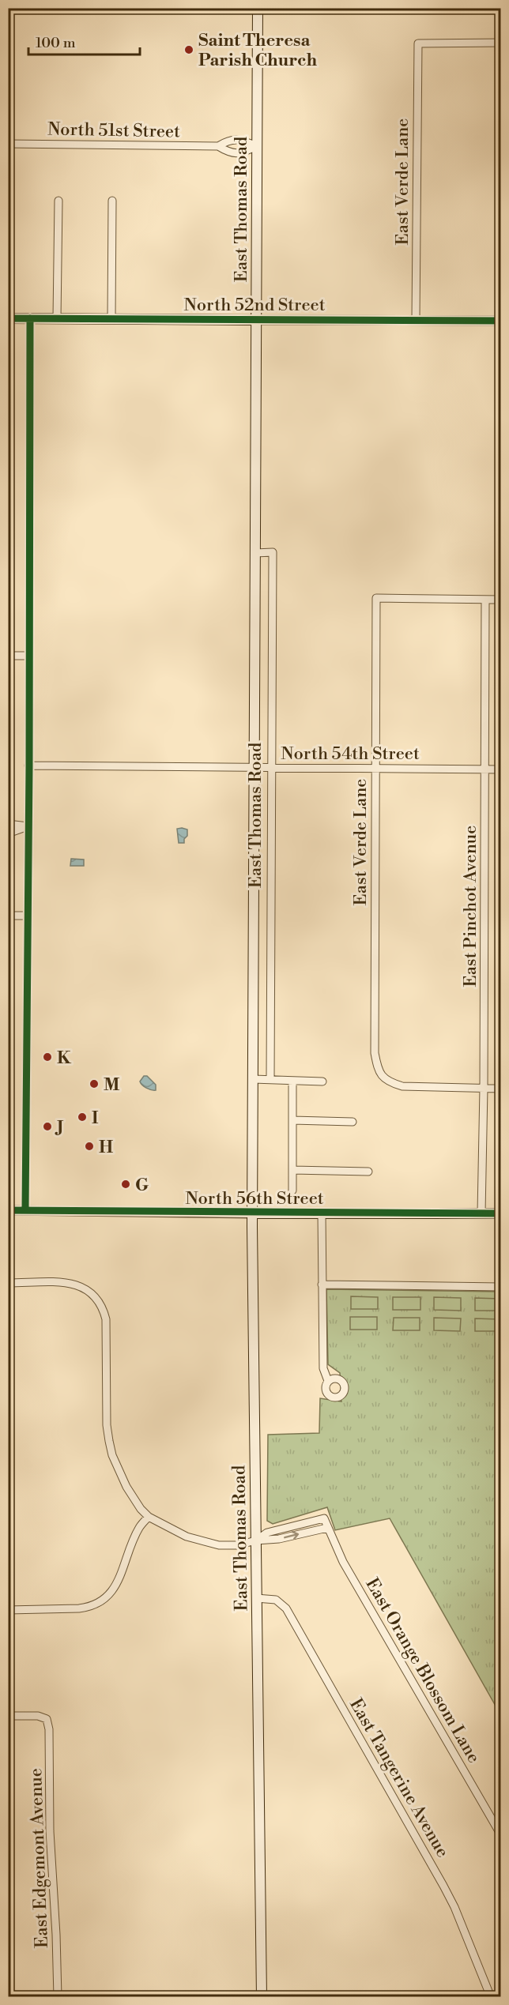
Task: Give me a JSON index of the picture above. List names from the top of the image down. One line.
{"streets":{"main road":["East Thomas Road","North 52nd Street","North 56th Street"],"street":["North 51st Street","East Verde Lane","North 54th Street","East Pinchot Avenue","East Orange Blossom Lane","East Tangerine Avenue","East Edgemont Avenue"]},"crossings":[["North 51st Street","East Thomas Road"],["East Verde Lane","North 52nd Street"],["East Verde Lane","North 54th Street"],["East Verde Lane","East Pinchot Avenue"],["East Thomas Road","North 52nd Street"],["East Thomas Road","North 54th Street"],["East Thomas Road","North 56th Street"],["East Thomas Road","East Orange Blossom Lane"],["East Thomas Road","East Tangerine Avenue"],["North 54th Street","East Pinchot Avenue"],["East Pinchot Avenue","North 56th Street"]],"places":["Saint Theresa Parish Church","K","M","I","J","H","G"],"scale_bar":"100 m"}
